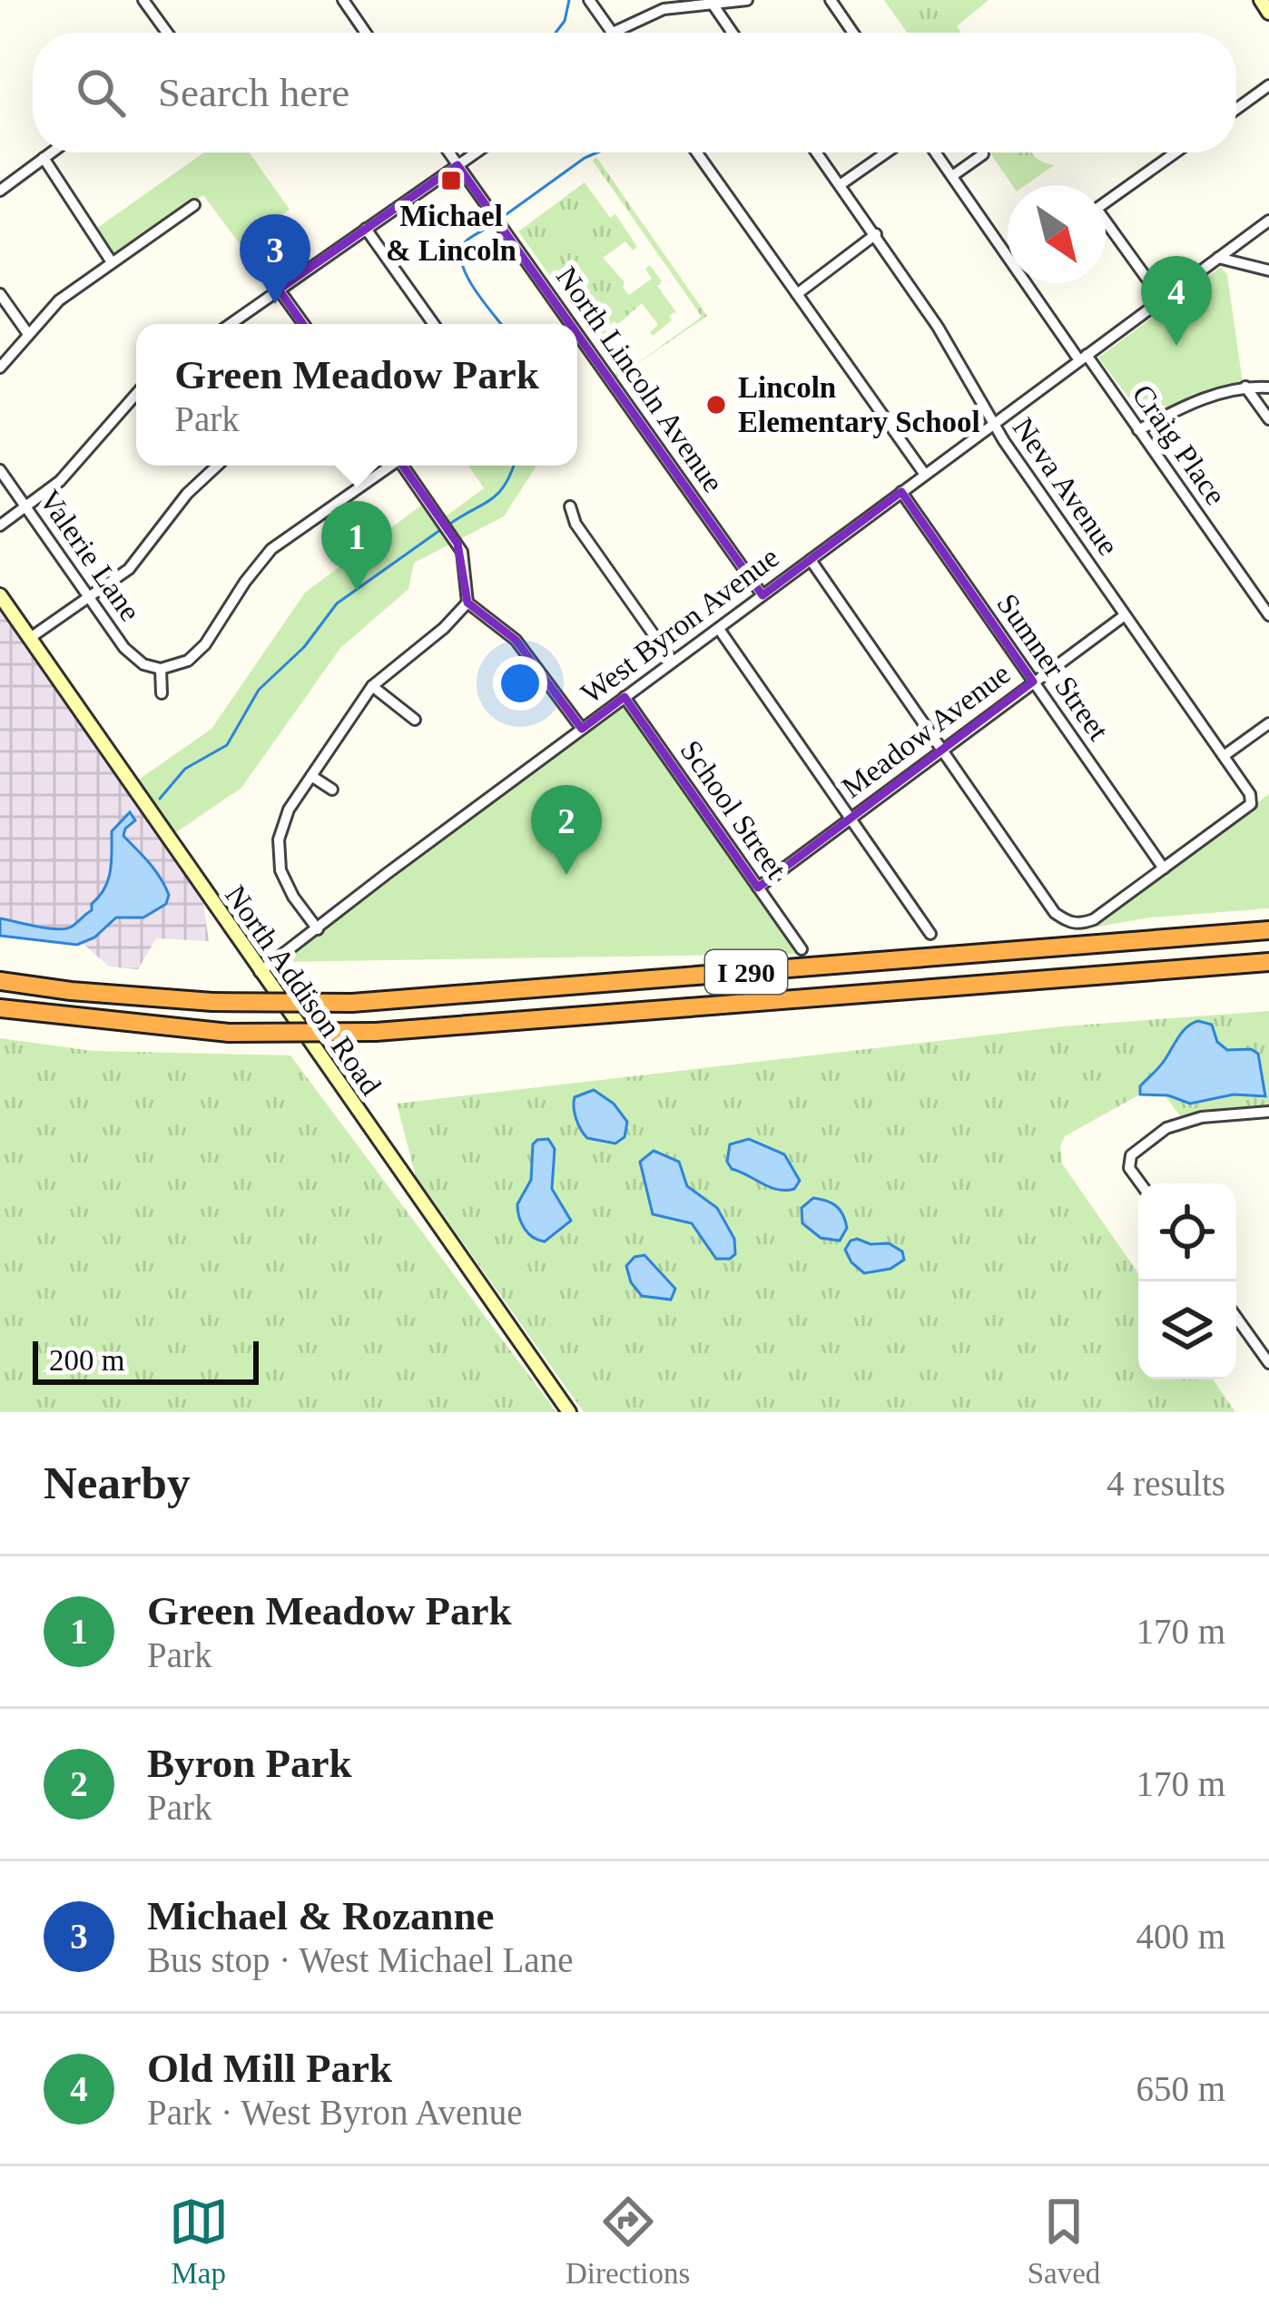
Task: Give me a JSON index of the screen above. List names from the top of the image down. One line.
{"streets":{"highway":["I 290"],"street":["North Lincoln Avenue","Craig Place","Neva Avenue","Valerie Lane","West Byron Avenue","Sumner Street","Meadow Avenue","School Street","North Addison Road"]},"crossings":[["North Lincoln Avenue","West Byron Avenue"],["Craig Place","West Byron Avenue"],["Neva Avenue","West Byron Avenue"],["Neva Avenue","Sumner Street"],["Neva Avenue","Meadow Avenue"],["West Byron Avenue","Sumner Street"],["West Byron Avenue","School Street"],["West Byron Avenue","North Addison Road"],["Sumner Street","Meadow Avenue"],["Meadow Avenue","School Street"]],"places":{"transit":["Michael & Lincoln"],"other":["Lincoln Elementary School"]},"scale_bar":"200 m","north":"bottom right","page":{"search":"Search here","pins":["3","4","1","2"],"popup":["Green Meadow Park","Park"],"scale":"200 m","heading":["Nearby","4 results"],"list":[{"mark":"1","name":"Green Meadow Park","note":"Park","value":"170 m"},{"mark":"2","name":"Byron Park","note":"Park","value":"170 m"},{"mark":"3","name":"Michael & Rozanne","note":"Bus stop · West Michael Lane","value":"400 m"},{"mark":"4","name":"Old Mill Park","note":"Park · West Byron Avenue","value":"650 m"}],"nav":["Map","Directions","Saved"]}}
